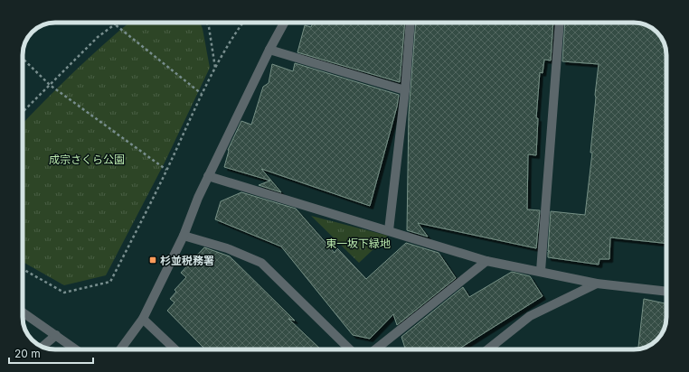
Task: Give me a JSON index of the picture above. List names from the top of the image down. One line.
{"parks":["成宗さくら公園","東一坂下緑地"],"places":{"transit":["杉並税務署"]},"scale_bar":"20 m"}
